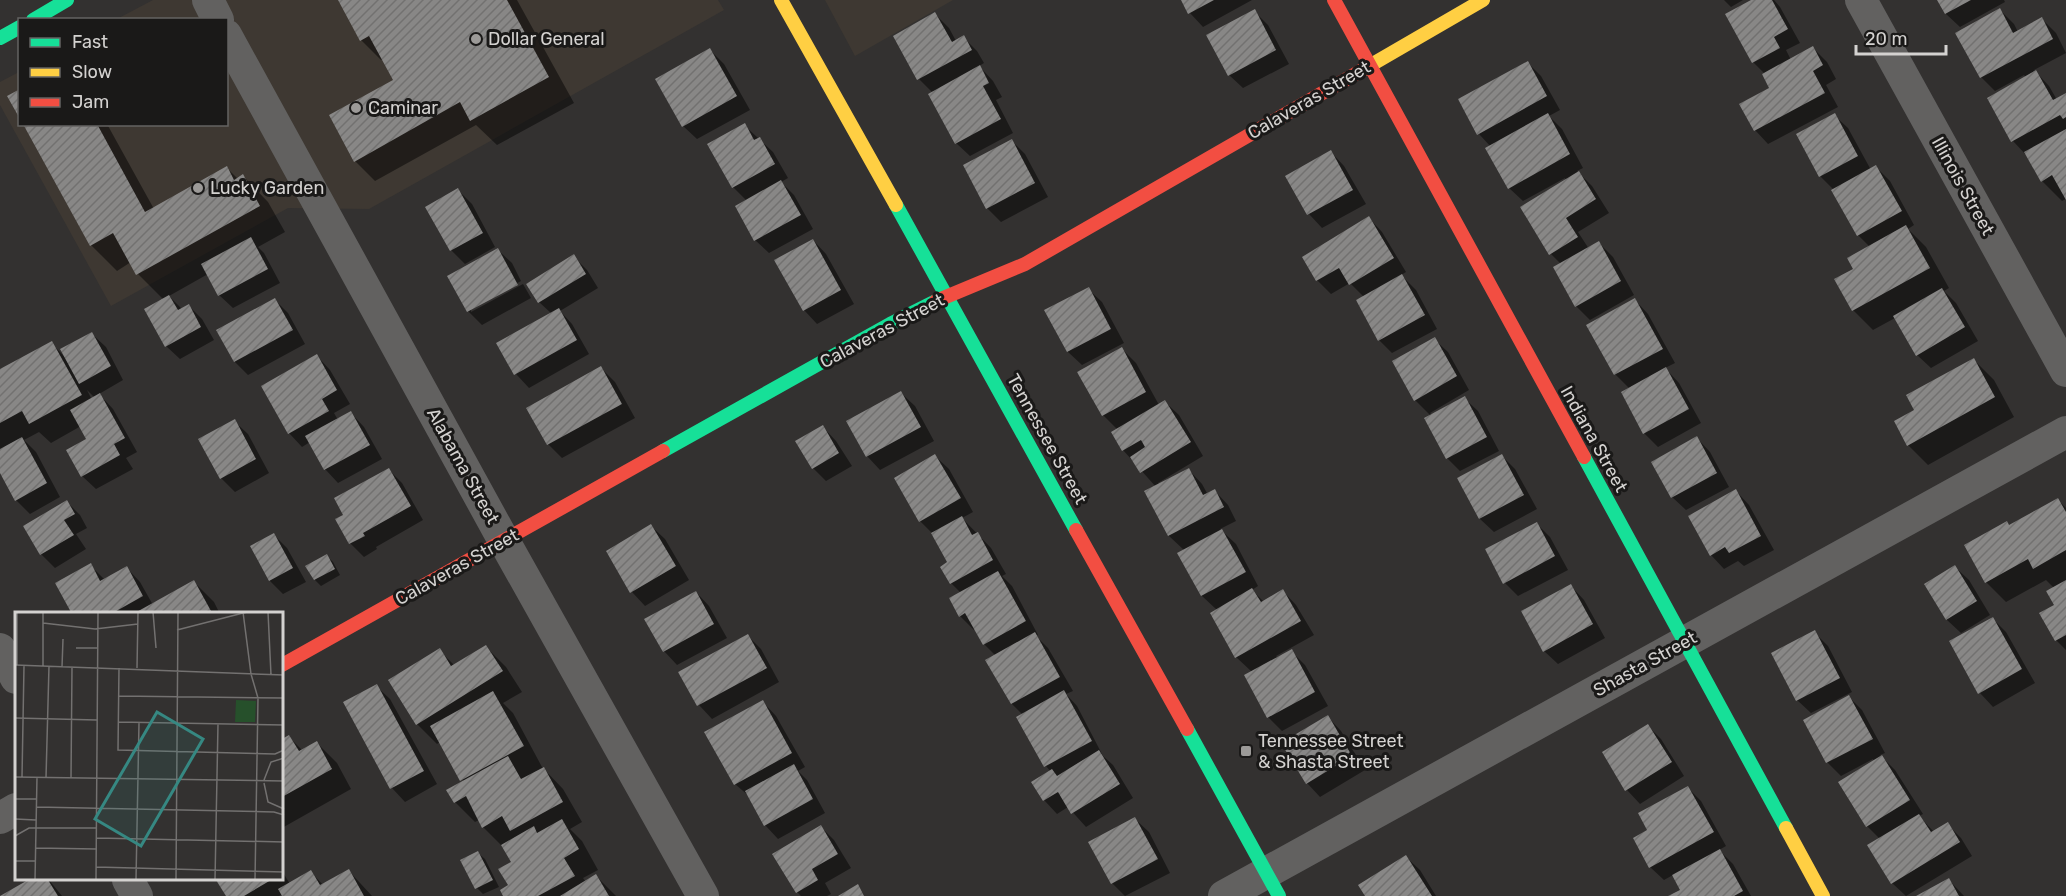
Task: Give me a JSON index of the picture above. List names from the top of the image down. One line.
{"streets":{"street":["Calaveras Street","Illinois Street","Tennessee Street","Indiana Street","Alabama Street","Shasta Street"]},"crossings":[["Calaveras Street","Tennessee Street"],["Calaveras Street","Indiana Street"],["Calaveras Street","Alabama Street"],["Tennessee Street","Shasta Street"],["Indiana Street","Shasta Street"]],"places":{"other":["Dollar General","Caminar","Lucky Garden"],"transit":["Tennessee Street & Shasta Street"]},"legend":["Fast","Slow","Jam"],"scale_bar":"20 m"}
